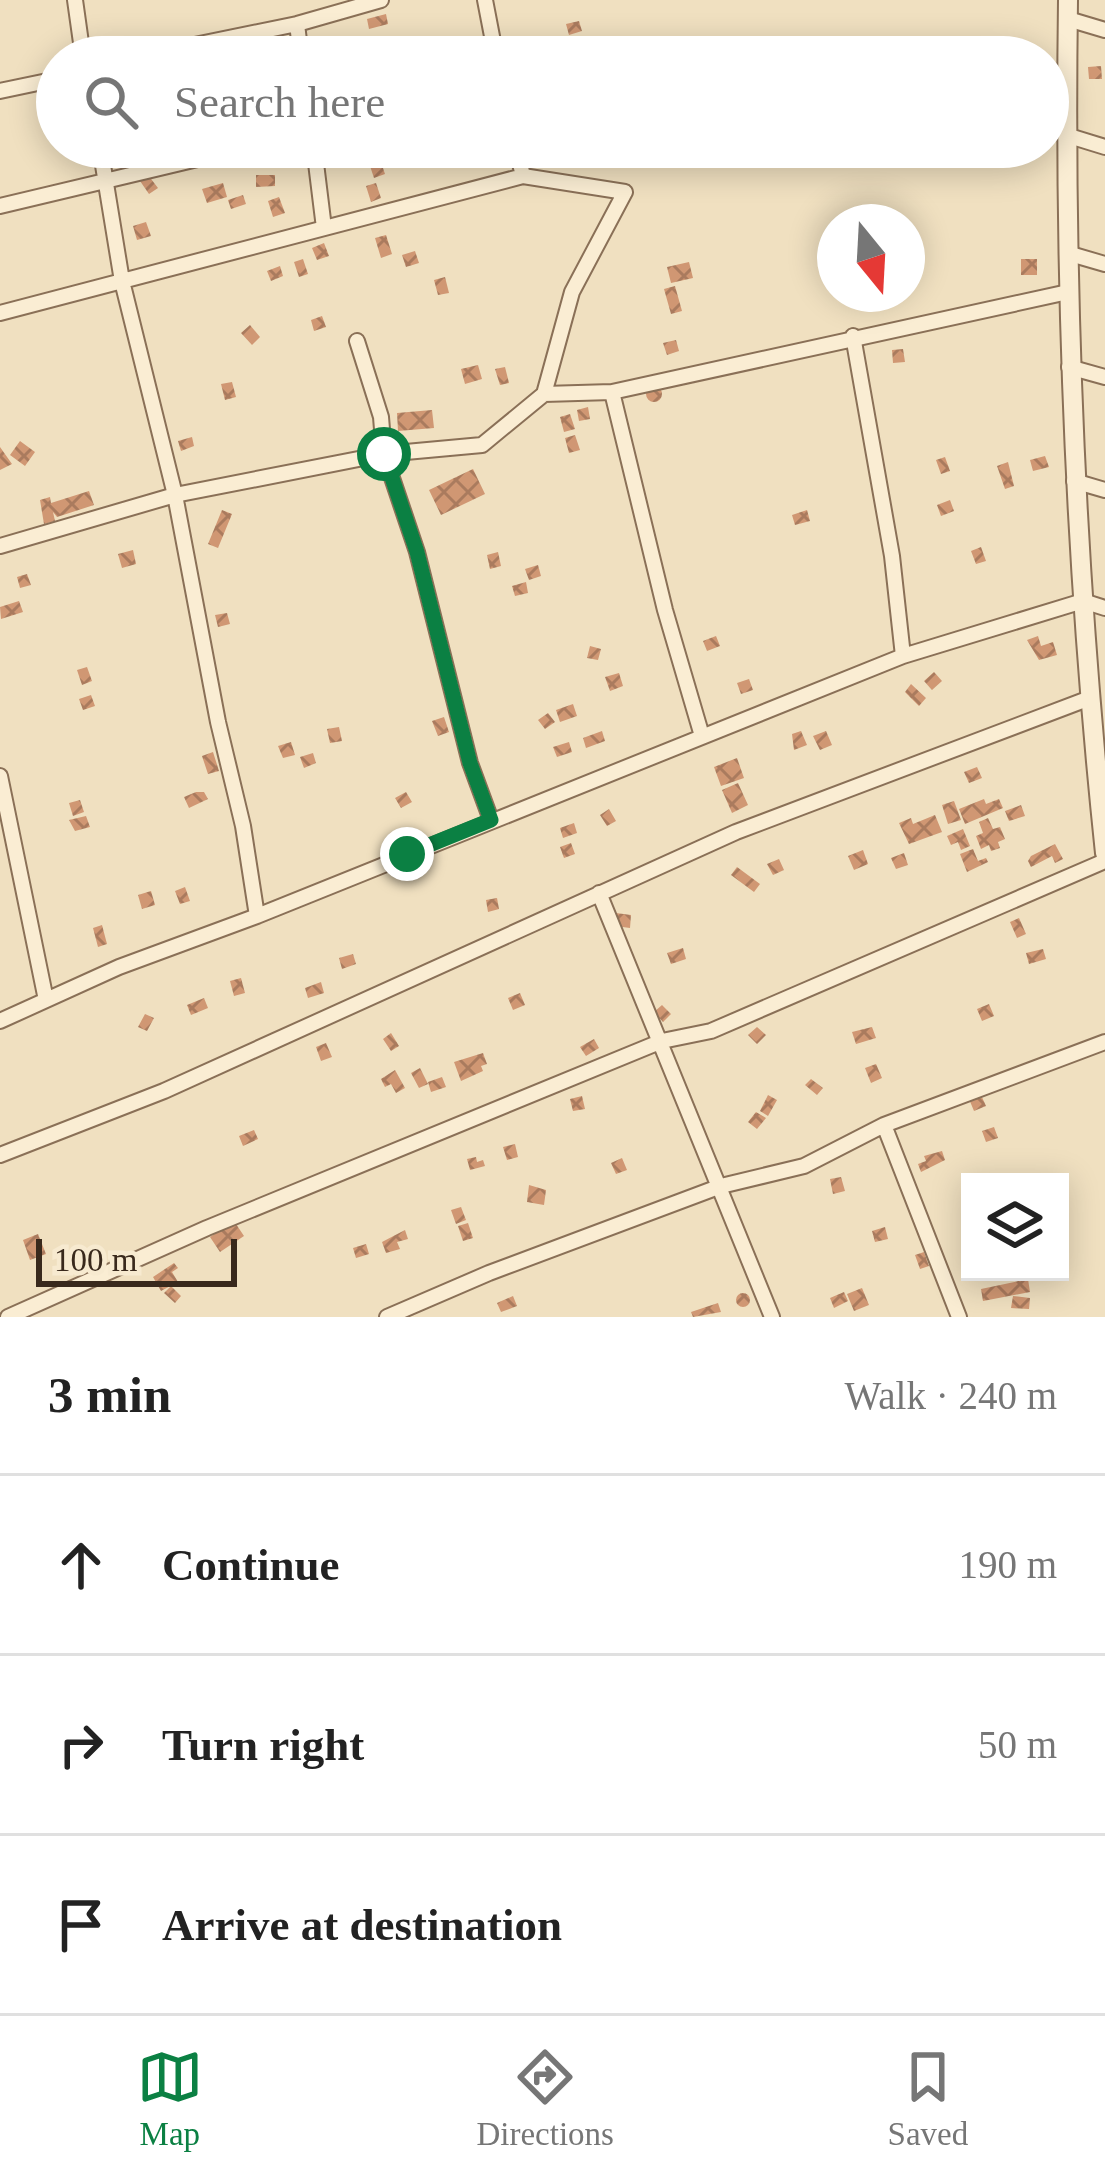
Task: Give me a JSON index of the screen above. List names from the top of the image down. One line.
{"scale_bar":"100 m","north":"bottom","page":{"search":"Search here","scale":"100 m","heading":["3 min","Walk · 240 m"],"list":[["Continue","190 m"],["Turn right","50 m"],"Arrive at destination"],"nav":["Map","Directions","Saved"]}}
